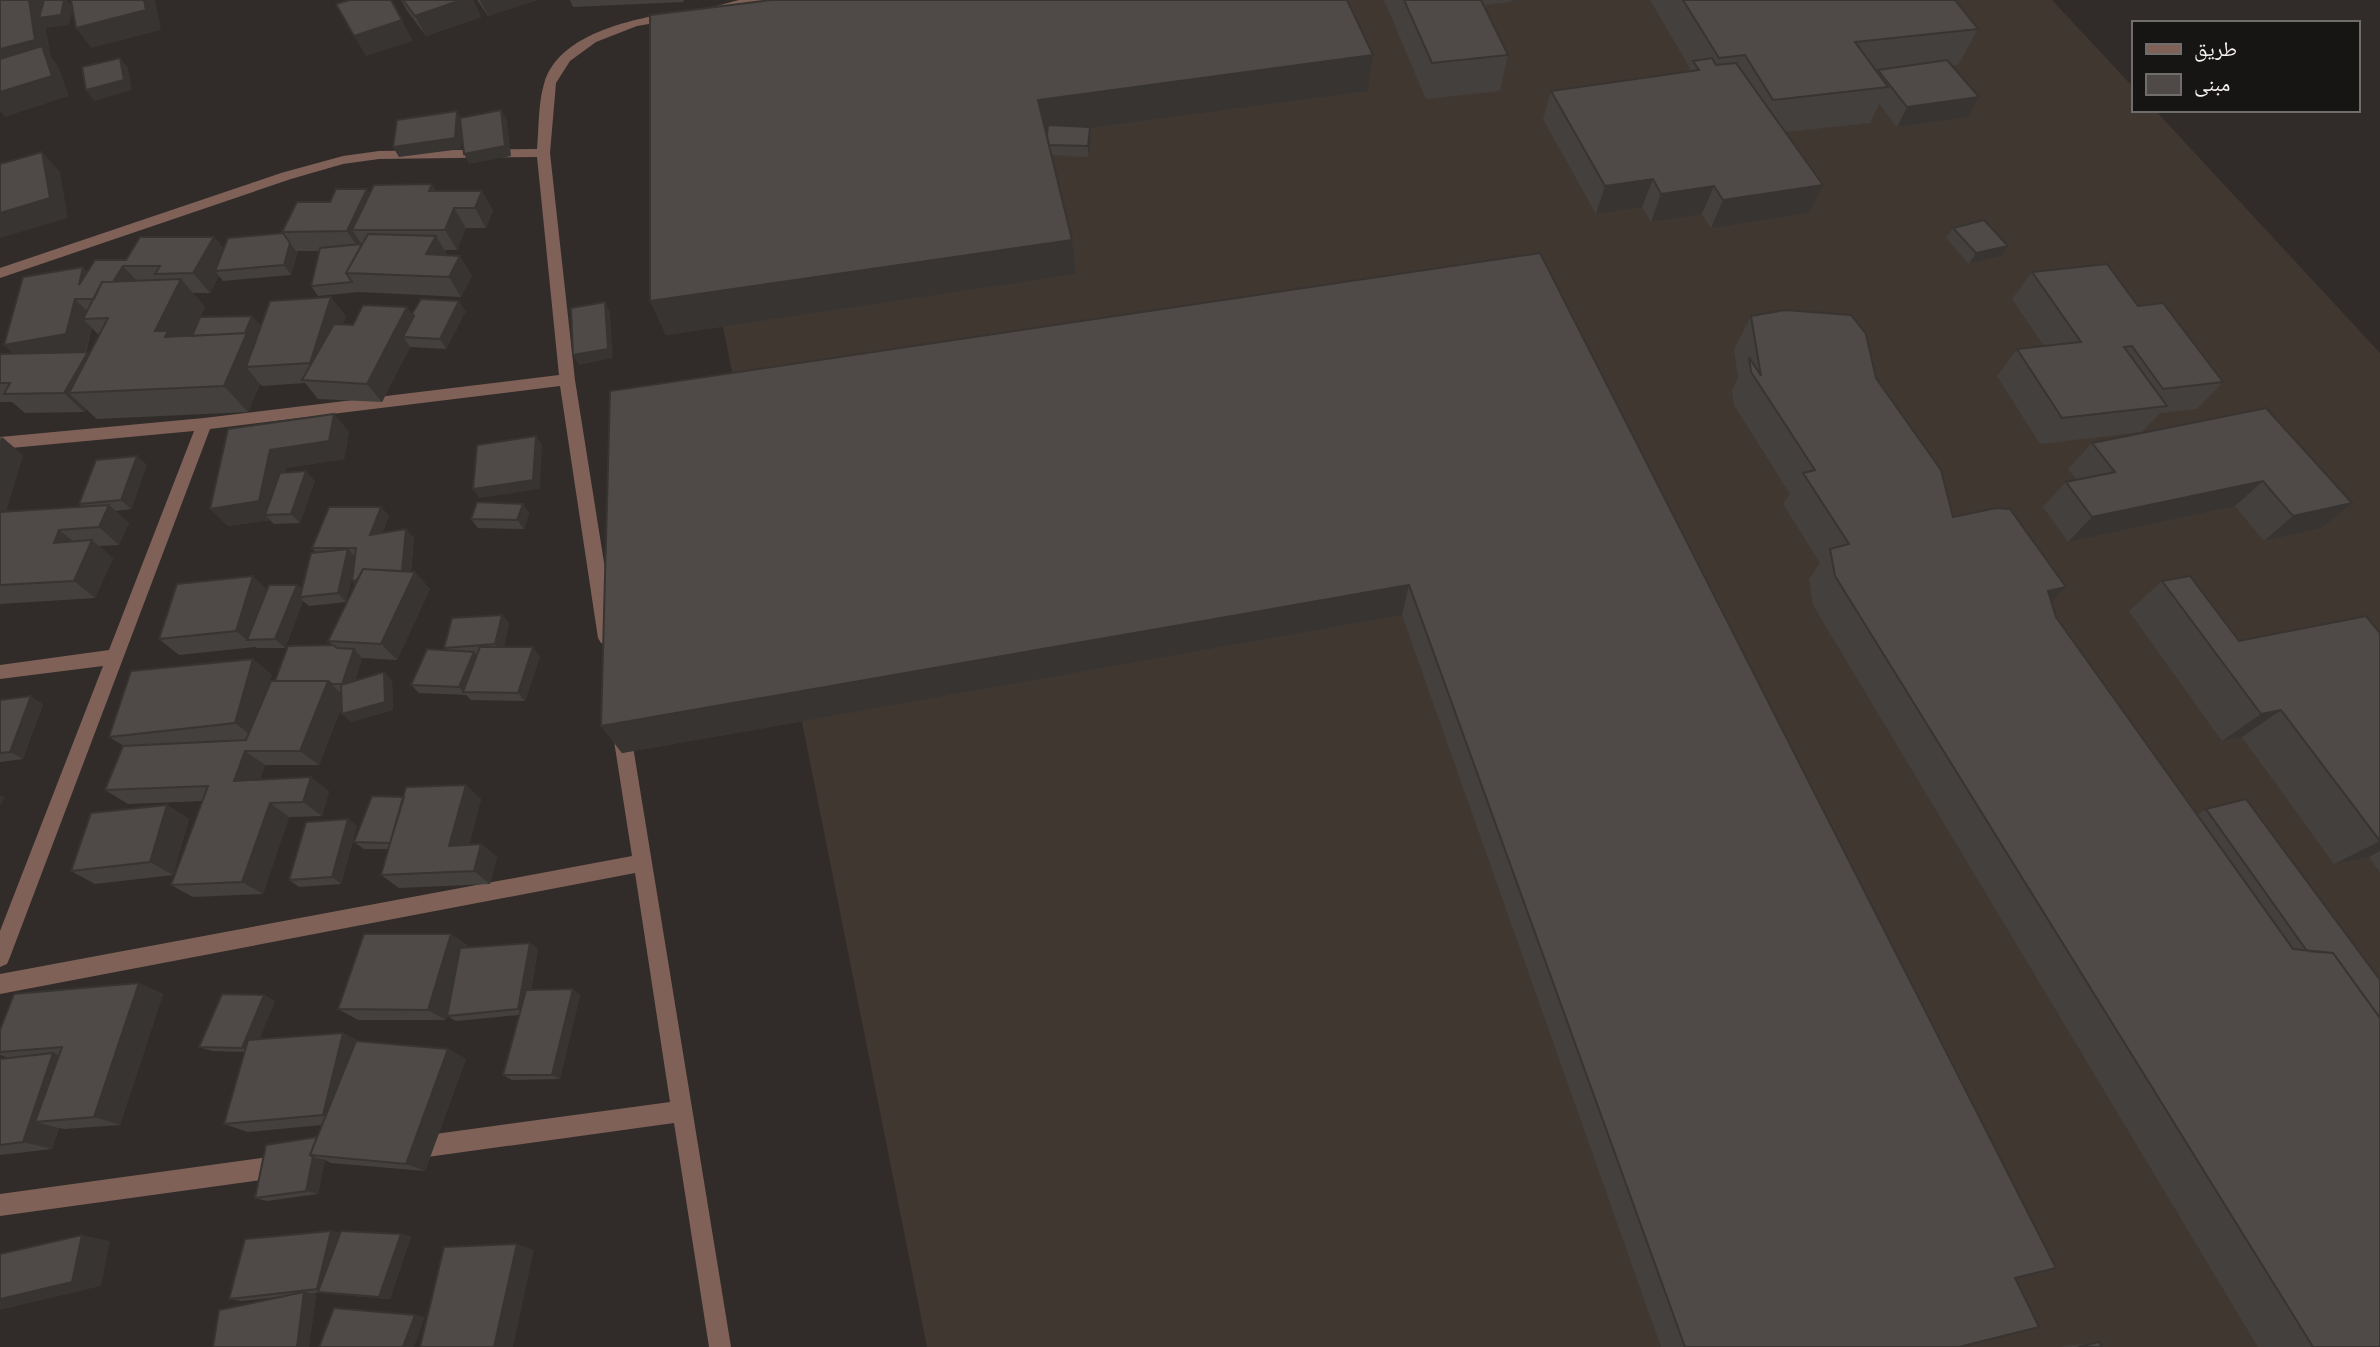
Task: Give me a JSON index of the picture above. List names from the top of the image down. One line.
{"legend":["طريق","مبنى"]}
